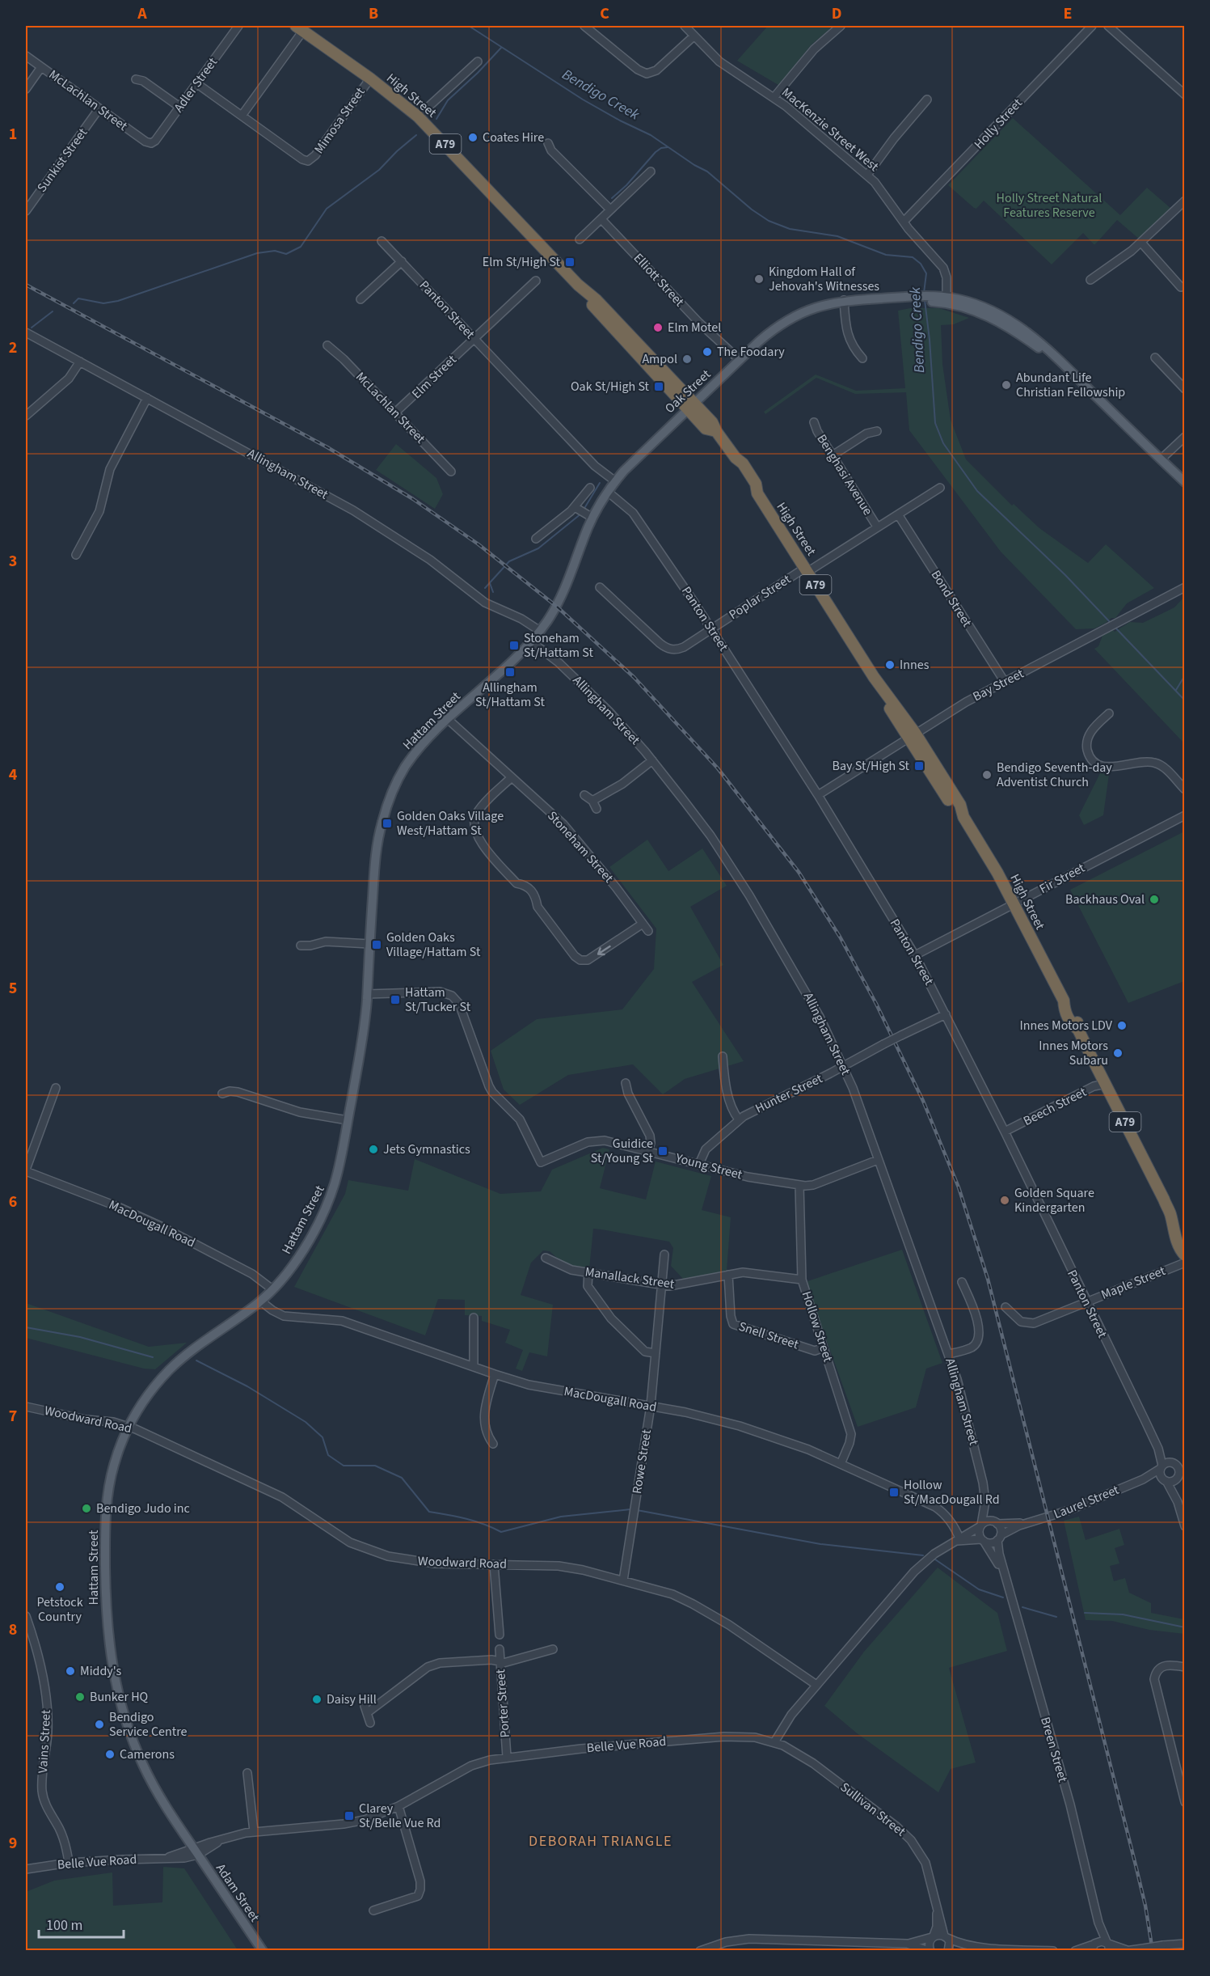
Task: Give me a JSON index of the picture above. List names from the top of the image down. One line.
{"streets":{"highway":["High Street","A79"],"main road":["Oak Street","Hattam Street","Adam Street"],"street":["Adler Street","McLachlan Street","Mimosa Street","Holly Street","MacKenzie Street West","Sunkist Street","Elliott Street","Panton Street","Elm Street","Allingham Street","Benghasi Avenue","Poplar Street","Bond Street","Bay Street","Stoneham Street","Fir Street","Hunter Street","Beech Street","Young Street","MacDougall Road","Manallack Street","Maple Street","Hollow Street","Snell Street","Woodward Road","Rowe Street","Laurel Street","Porter Street","Vains Street","Belle Vue Road","Breen Street","Sullivan Street"]},"crossings":[["Adler Street","McLachlan Street"],["High Street","Mimosa Street"],["High Street","Oak Street"],["High Street","Poplar Street"],["High Street","Bay Street"],["High Street","Fir Street"],["High Street","Beech Street"],["McLachlan Street","Sunkist Street"],["McLachlan Street","Elm Street"],["Holly Street","MacKenzie Street West"],["MacKenzie Street West","Oak Street"],["Elliott Street","Oak Street"],["Panton Street","Elm Street"],["Panton Street","Oak Street"],["Panton Street","Poplar Street"],["Panton Street","Bay Street"],["Panton Street","Fir Street"],["Panton Street","Hunter Street"],["Panton Street","Beech Street"],["Panton Street","Maple Street"],["Panton Street","Laurel Street"],["Oak Street","Allingham Street"],["Oak Street","Hattam Street"],["Allingham Street","Hattam Street"],["Allingham Street","Hunter Street"],["Allingham Street","Young Street"],["Allingham Street","Laurel Street"],["Allingham Street","Breen Street"],["Benghasi Avenue","Poplar Street"],["Poplar Street","Bond Street"],["Bond Street","Bay Street"],["Hattam Street","Stoneham Street"],["Hattam Street","Young Street"],["Hattam Street","MacDougall Road"],["Hattam Street","Woodward Road"],["Hattam Street","Belle Vue Road"],["Hattam Street","Adam Street"],["Hunter Street","Young Street"],["Young Street","Hollow Street"],["MacDougall Road","Hollow Street"],["MacDougall Road","Rowe Street"],["Manallack Street","Hollow Street"],["Manallack Street","Snell Street"],["Manallack Street","Rowe Street"],["Hollow Street","Snell Street"],["Woodward Road","Rowe Street"],["Laurel Street","Breen Street"],["Porter Street","Belle Vue Road"],["Vains Street","Belle Vue Road"],["Belle Vue Road","Sullivan Street"],["Belle Vue Road","Adam Street"]],"districts":["DEBORAH TRIANGLE"],"water":["Bendigo Creek"],"parks":["Holly Street Natural Features Reserve"],"places":{"other":["Coates Hire","Kingdom Hall of Jehovah's Witnesses","Elm Motel","The Foodary","Ampol","Abundant Life Christian Fellowship","Innes","Bendigo Seventh-day Adventist Church","Backhaus Oval","Innes Motors LDV","Innes Motors Subaru","Jets Gymnastics","Golden Square Kindergarten","Bendigo Judo inc","Petstock Country","Middy's","Bunker HQ","Daisy Hill","Bendigo Service Centre","Camerons"],"transit":["Elm St/High St","Oak St/High St","Stoneham St/Hattam St","Allingham St/Hattam St","Bay St/High St","Golden Oaks Village West/Hattam St","Golden Oaks Village/Hattam St","Hattam St/Tucker St","Guidice St/Young St","Hollow St/MacDougall Rd","Clarey St/Belle Vue Rd"]},"scale_bar":"100 m","grid":{"columns":["A","B","C","D","E"],"rows":["1","2","3","4","5","6","7","8","9"]}}
